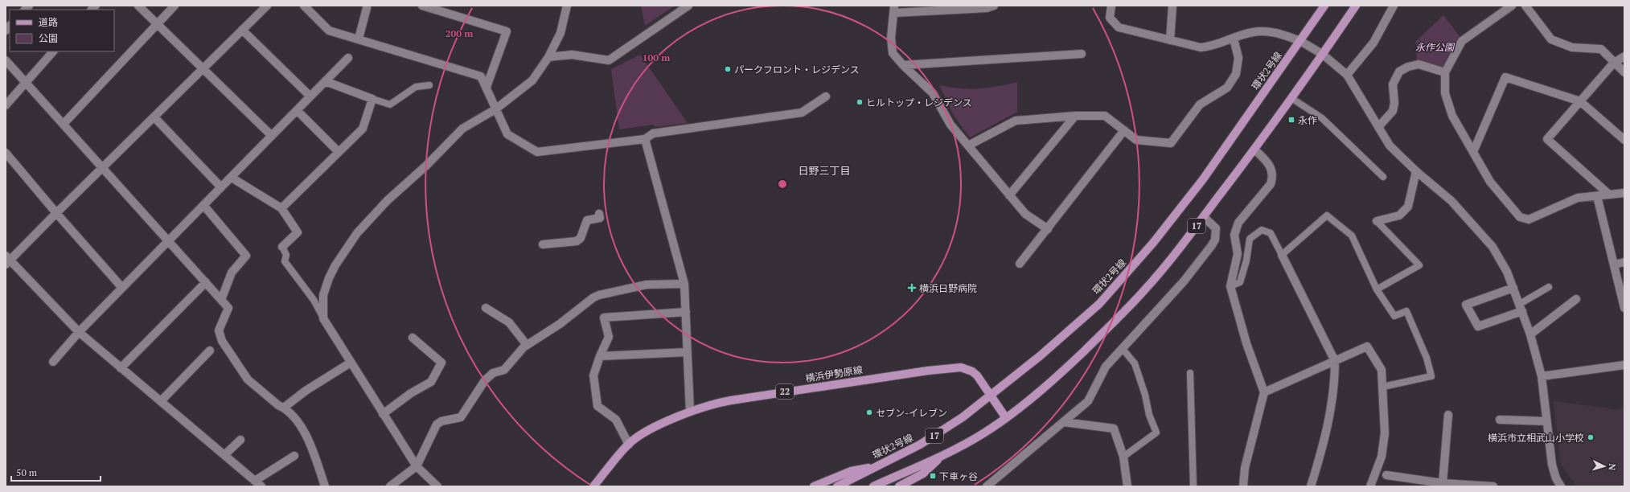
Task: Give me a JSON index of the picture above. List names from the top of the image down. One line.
{"streets":{"main road":["環状2号線","17","横浜伊勢原線","22"]},"crossings":[["環状2号線","横浜伊勢原線"],["17","横浜伊勢原線"]],"districts":["日野三丁目"],"parks":["永作公園"],"places":{"other":["パークフロント・レジデンス","ヒルトップ・レジデンス","セブン-イレブン","横浜市立相武山小学校"],"transit":["永作","下車ヶ谷"],"health":["横浜日野病院"]},"legend":["道路","公園"],"scale_bar":"50 m","north":"right","rings":["200 m","100 m"]}
